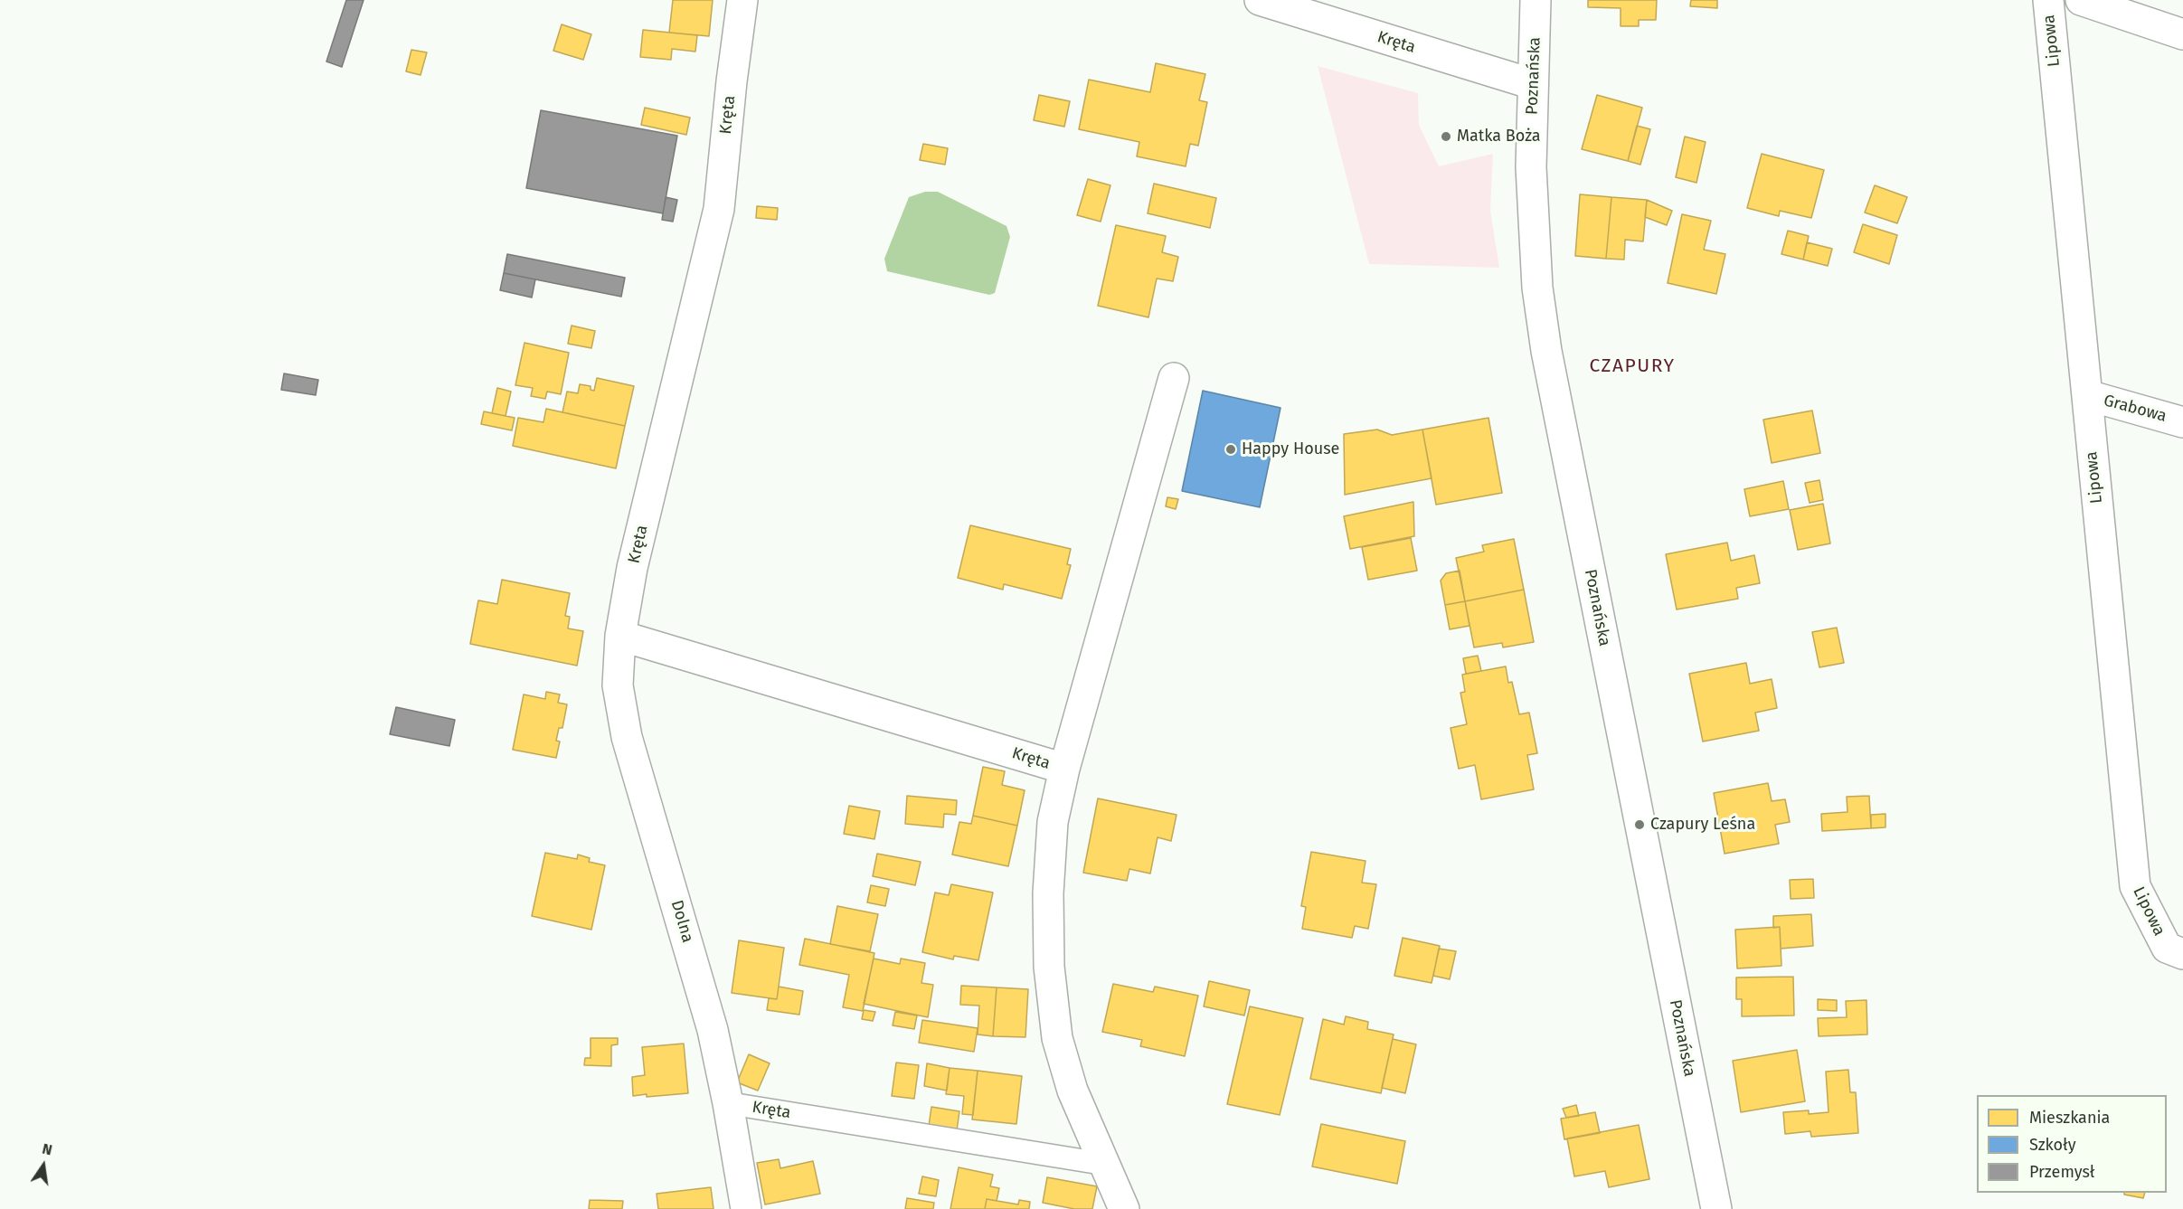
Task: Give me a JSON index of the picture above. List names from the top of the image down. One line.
{"streets":{"street":["Lipowa","Kręta","Poznańska","Grabowa","Dolna"]},"crossings":[["Lipowa","Grabowa"],["Kręta","Poznańska"],["Kręta","Dolna"]],"districts":["CZAPURY"],"places":["Matka Boża","Happy House","Czapury Leśna"],"legend":["Mieszkania","Szkoły","Przemysł"],"north":"top"}
